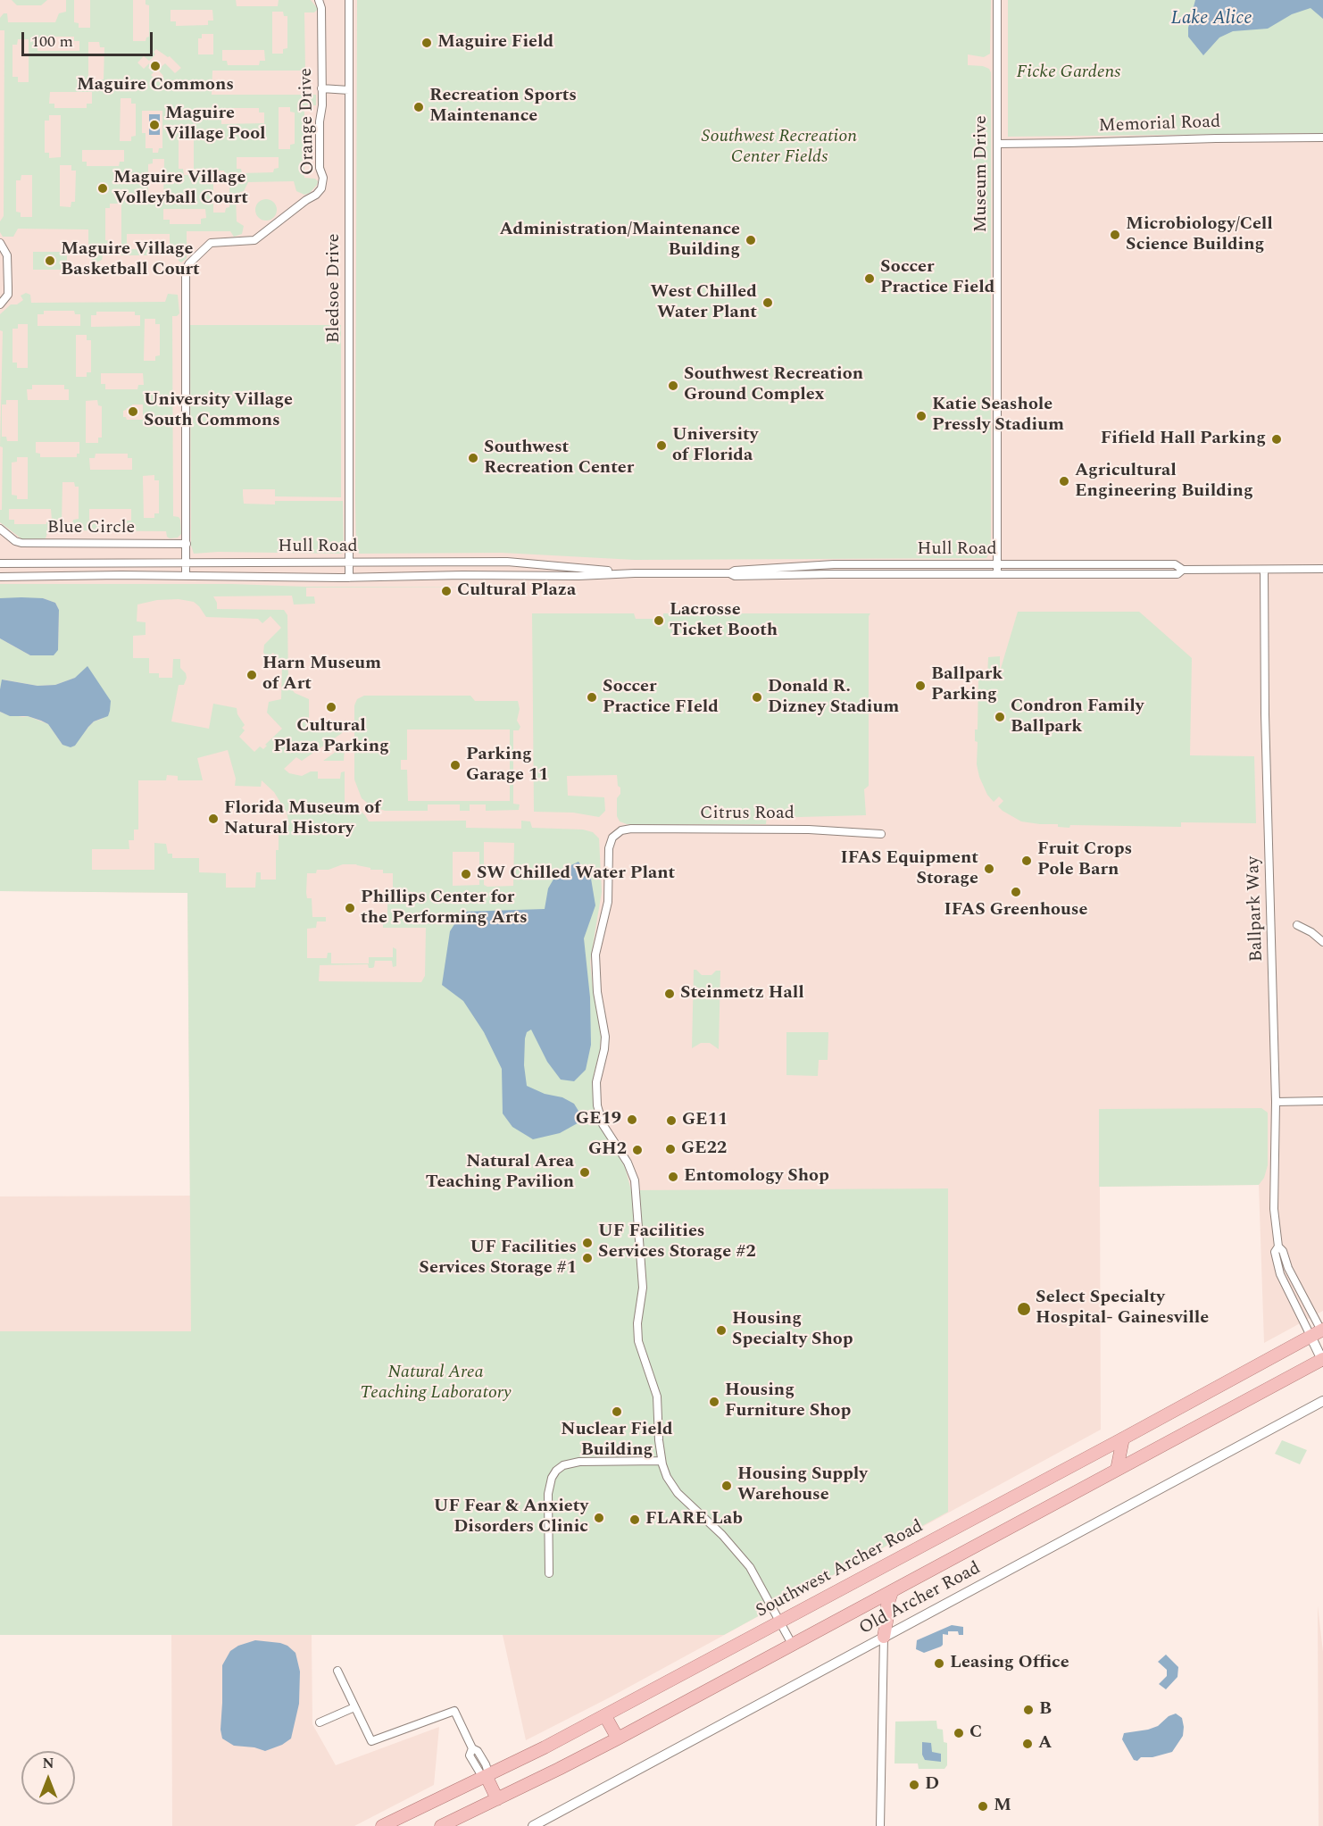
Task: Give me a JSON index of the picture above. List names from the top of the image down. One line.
{"streets":{"main road":["Southwest Archer Road"],"street":["Orange Drive","Memorial Road","Museum Drive","Bledsoe Drive","Blue Circle","Hull Road","Citrus Road","Ballpark Way","Old Archer Road"]},"crossings":[["Orange Drive","Blue Circle"],["Orange Drive","Hull Road"],["Memorial Road","Museum Drive"],["Museum Drive","Hull Road"],["Bledsoe Drive","Hull Road"],["Hull Road","Ballpark Way"],["Ballpark Way","Southwest Archer Road"]],"water":["Lake Alice"],"parks":["Ficke Gardens","Southwest Recreation Center Fields","Natural Area Teaching Laboratory"],"places":["Maguire Field","Maguire Commons","Recreation Sports Maintenance","Maguire Village Pool","Maguire Village Volleyball Court","Microbiology/Cell Science Building","Administration/Maintenance Building","Maguire Village Basketball Court","Soccer Practice Field","West Chilled Water Plant","Southwest Recreation Ground Complex","University Village South Commons","Katie Seashole Pressly Stadium","Fifield Hall Parking","University of Florida","Southwest Recreation Center","Agricultural Engineering Building","Cultural Plaza","Lacrosse Ticket Booth","Harn Museum of Art","Ballpark Parking","Soccer Practice FIeld","Donald R. Dizney Stadium","Cultural Plaza Parking","Condron Family Ballpark","Parking Garage 11","Florida Museum of Natural History","Fruit Crops Pole Barn","IFAS Equipment Storage","SW Chilled Water Plant","IFAS Greenhouse","Phillips Center for the Performing Arts","Steinmetz Hall","GE19","GE11","GE22","GH2","Natural Area Teaching Pavilion","Entomology Shop","UF Facilities Services Storage #2","UF Facilities Services Storage #1","Select Specialty Hospital- Gainesville","Housing Specialty Shop","Housing Furniture Shop","Nuclear Field Building","Housing Supply Warehouse","UF Fear & Anxiety Disorders Clinic","FLARE Lab","Leasing Office","B","C","A","D","M"],"scale_bar":"100 m","north":"top"}
